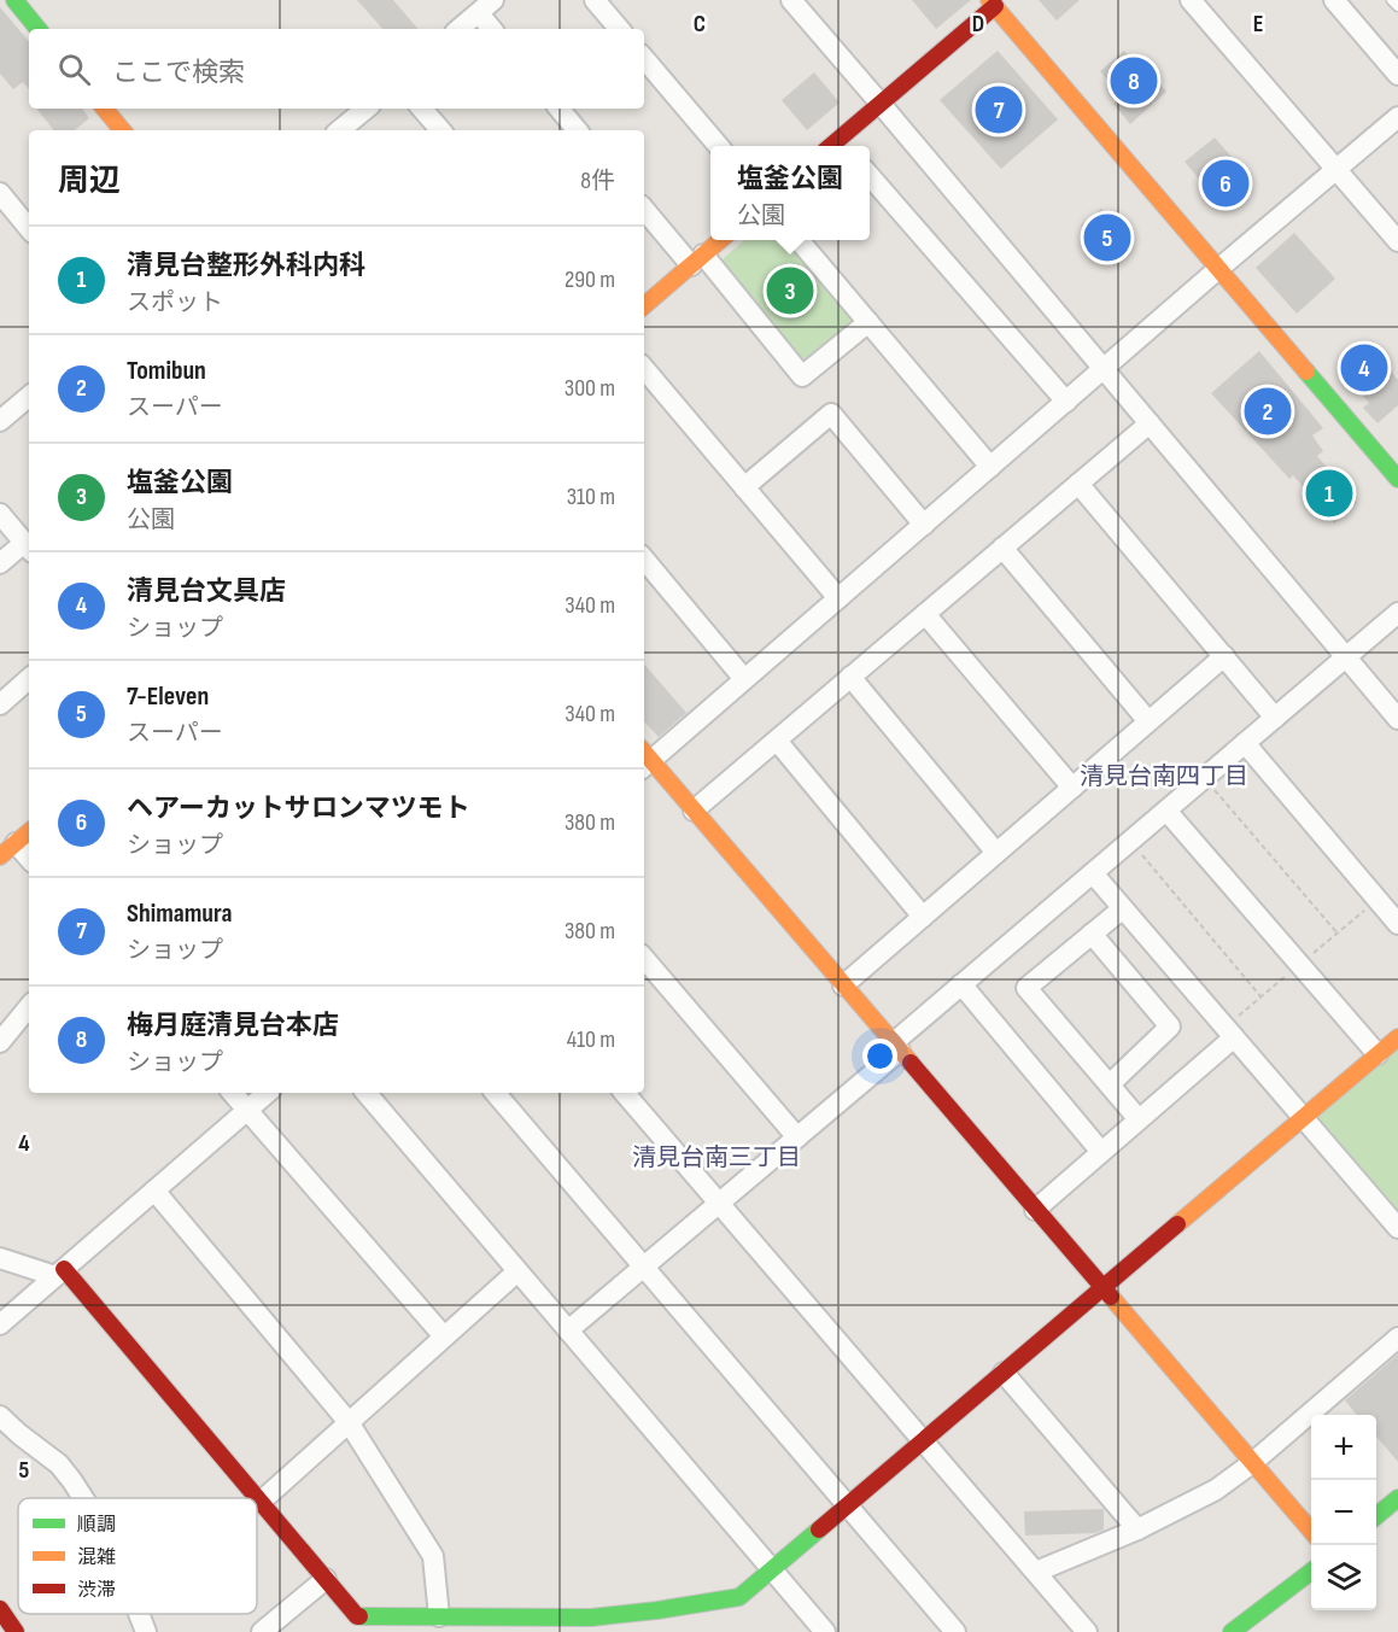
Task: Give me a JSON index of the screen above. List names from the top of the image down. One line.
{"districts":["清見台南四丁目","清見台南三丁目"],"legend":["順調","混雑","渋滞"],"page":{"search":"ここで検索","pins":["8","7","6","5","3","4","2","1"],"heading":["周辺","8件"],"popup":["塩釜公園","公園"],"list":[{"mark":"1","name":"清見台整形外科内科","note":"スポット","value":"290 m"},{"mark":"2","name":"Tomibun","note":"スーパー","value":"300 m"},{"mark":"3","name":"塩釜公園","note":"公園","value":"310 m"},{"mark":"4","name":"清見台文具店","note":"ショップ","value":"340 m"},{"mark":"5","name":"7-Eleven","note":"スーパー","value":"340 m"},{"mark":"6","name":"ヘアーカットサロンマツモト","note":"ショップ","value":"380 m"},{"mark":"7","name":"Shimamura","note":"ショップ","value":"380 m"},{"mark":"8","name":"梅月庭清見台本店","note":"ショップ","value":"410 m"}],"map_buttons":["+","−"]},"grid":{"columns":["C","D","E"],"rows":["4","5"]}}
